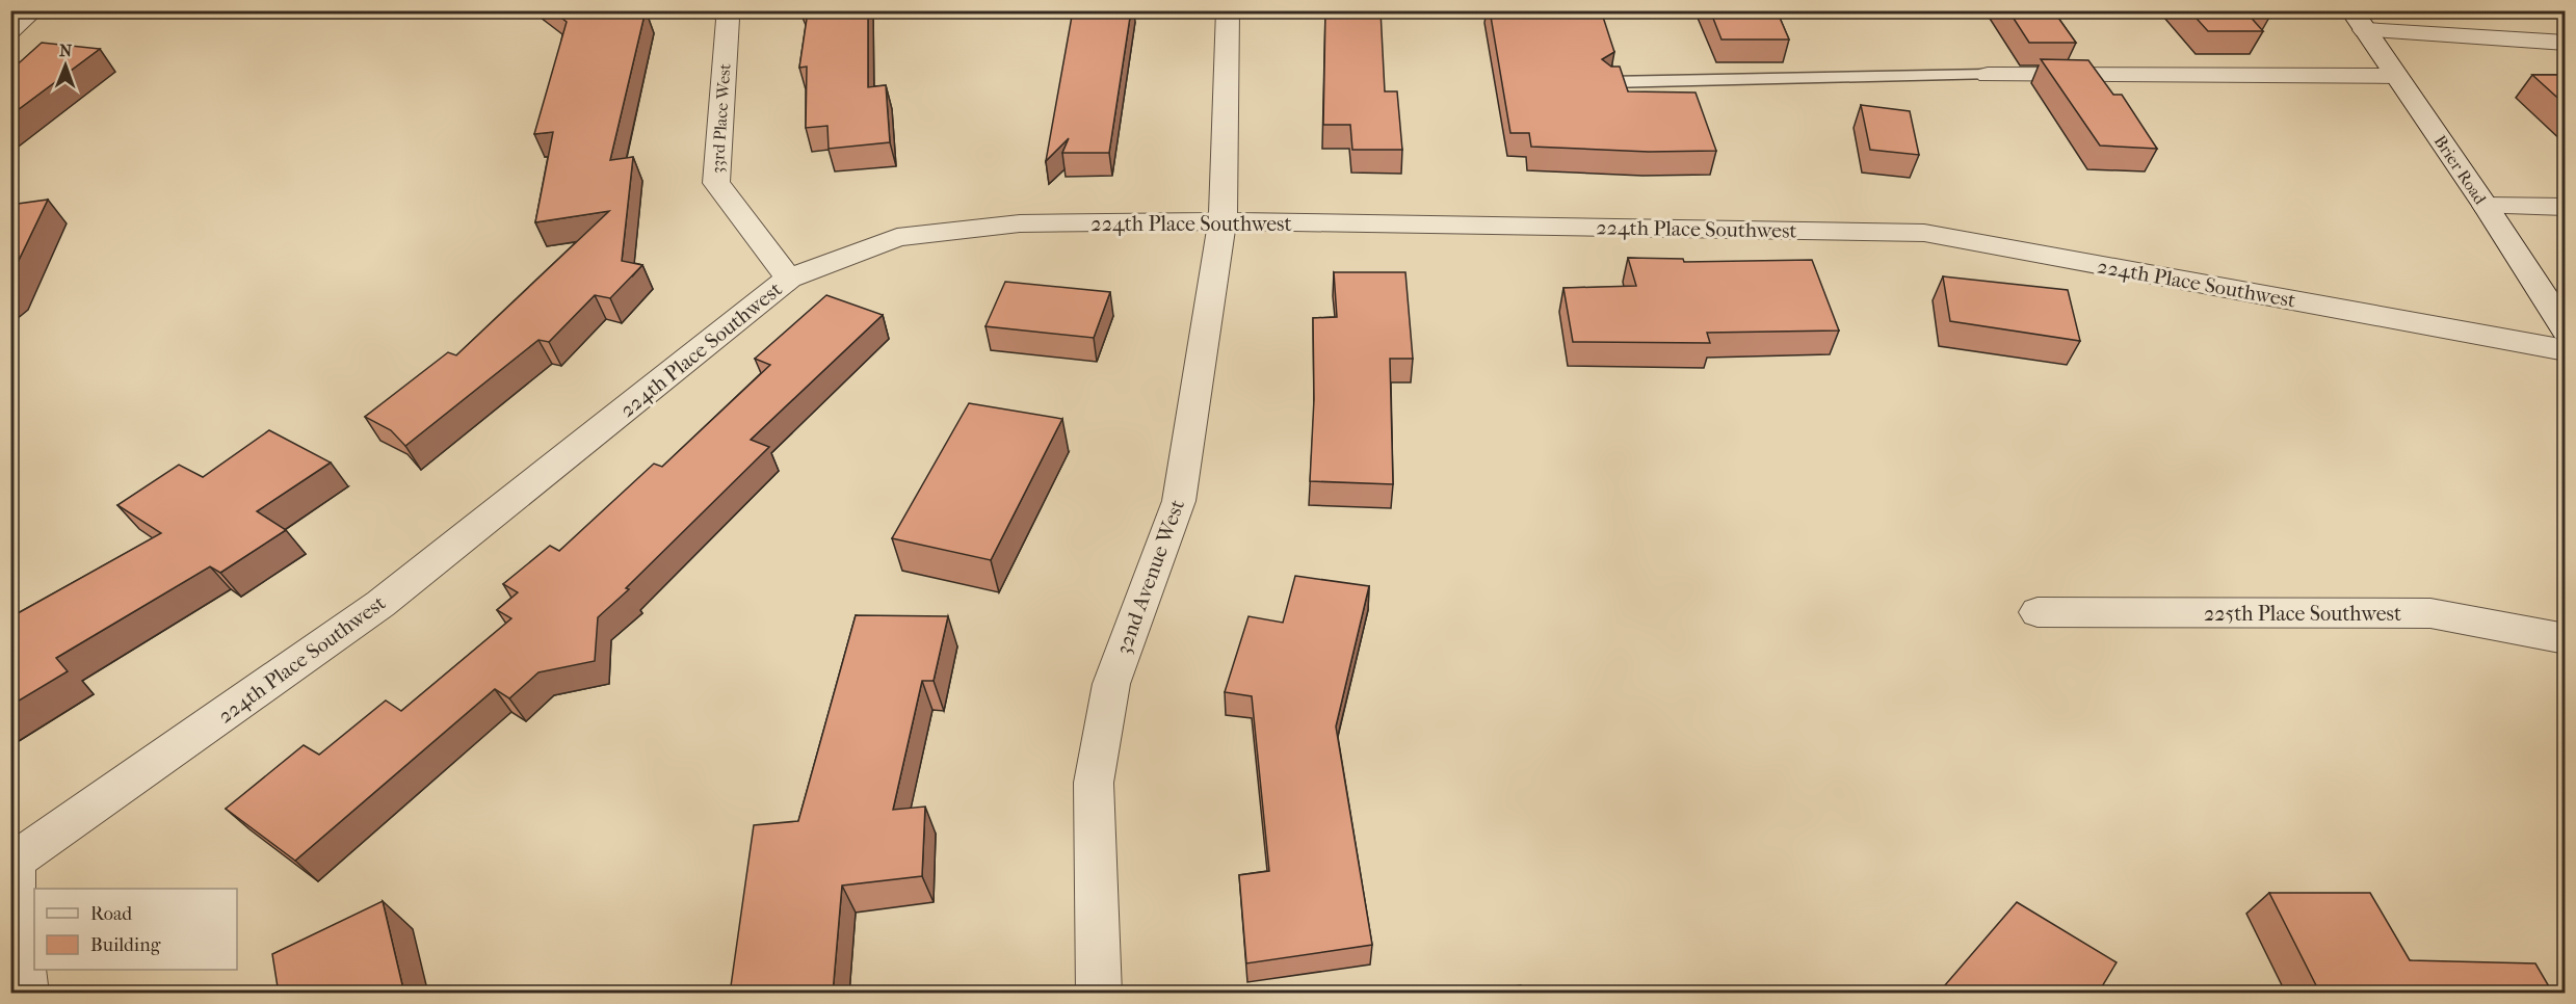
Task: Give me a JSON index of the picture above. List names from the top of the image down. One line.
{"streets":{"street":["33rd Place West","Brier Road","224th Place Southwest","32nd Avenue West","225th Place Southwest"]},"crossings":[["33rd Place West","224th Place Southwest"],["224th Place Southwest","32nd Avenue West"]],"legend":["Road","Building"],"north":"top"}
